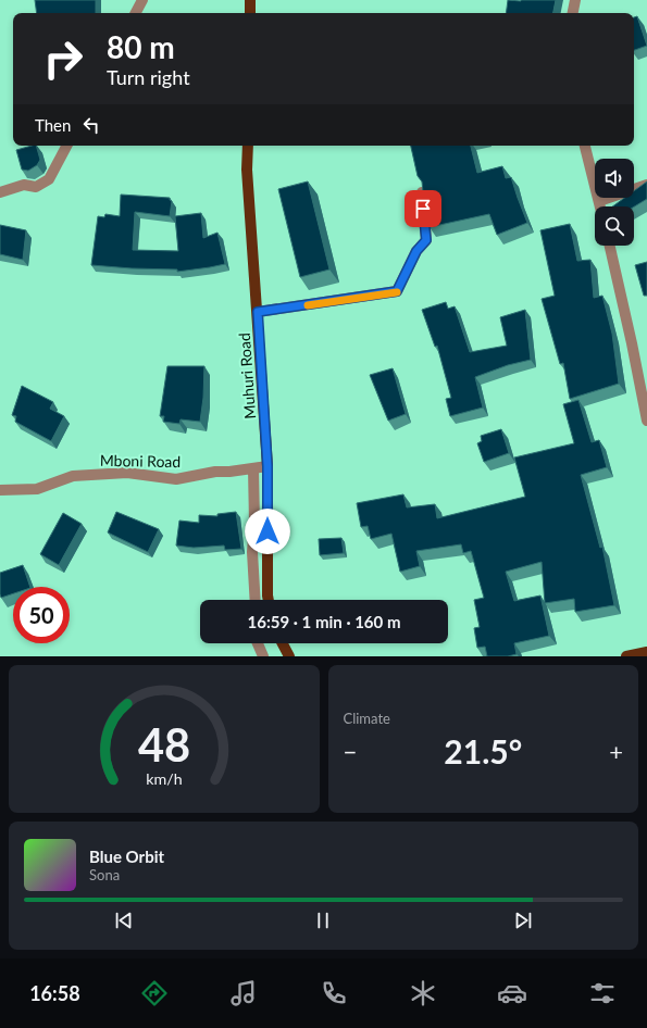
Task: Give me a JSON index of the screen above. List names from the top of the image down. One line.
{"streets":{"main road":["Muhuri Road"],"street":["Mboni Road"]},"crossings":[["Muhuri Road","Mboni Road"]],"page":{"turn":["80 m","Turn right"],"then":"Then","limit":"50","trip":"16:59 · 1 min · 160 m","tile":"Climate","heat":["−","21.5°","+"],"song":["Blue Orbit","Sona"],"tabs":"16:58","gauge":["48","km/h"]}}
